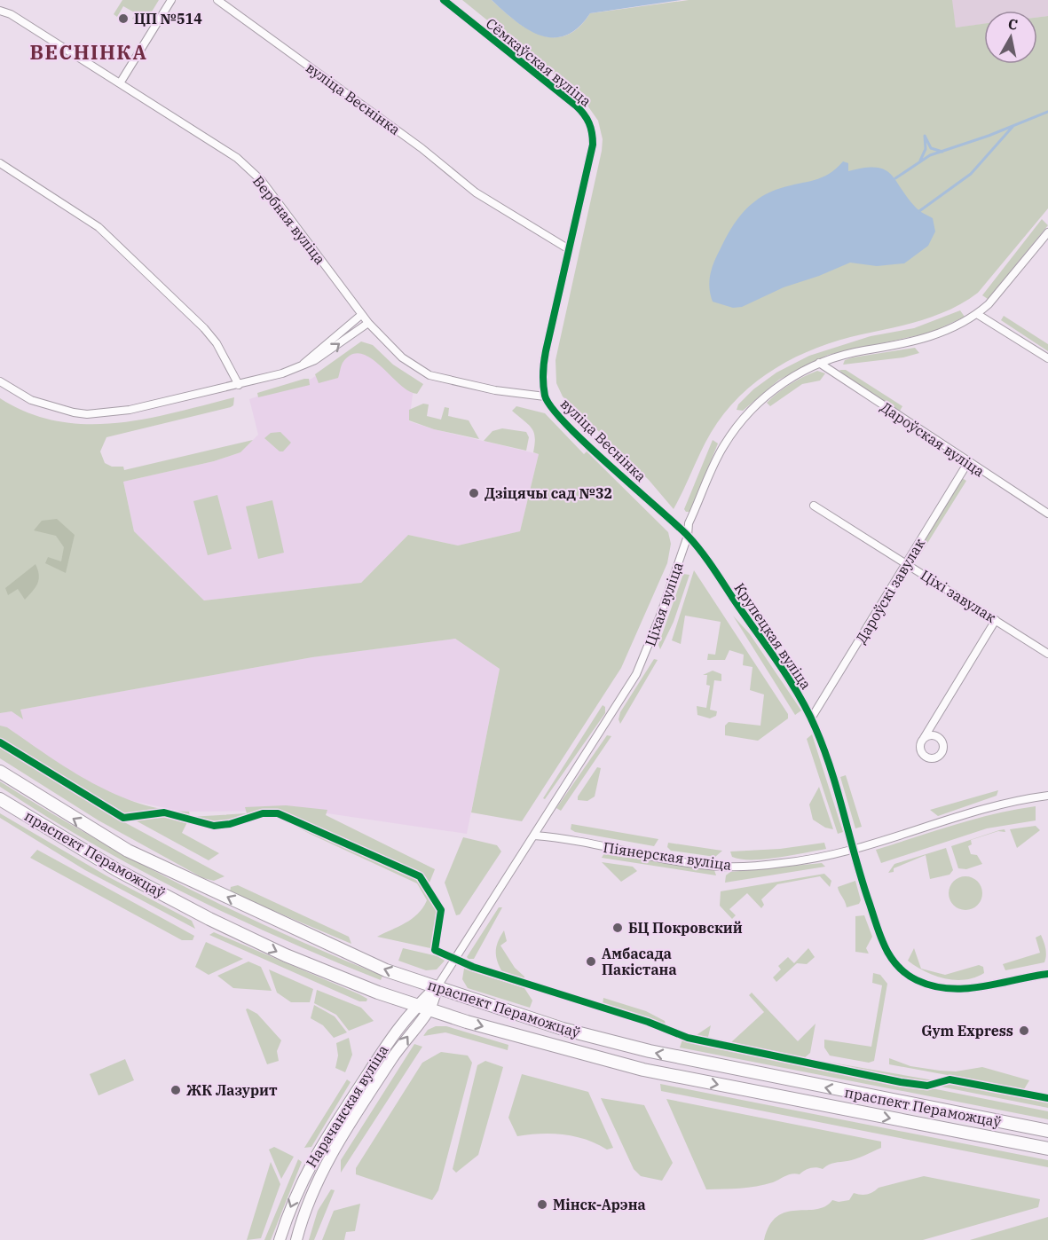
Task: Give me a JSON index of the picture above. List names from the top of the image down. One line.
{"streets":{"main road":["праспект Пераможцаў","Нарачанская вуліца"],"street":["Сёмкаўская вуліца","вуліца Веснінка","Вербная вуліца","Дароўская вуліца","Дароўскі завулак","Ціхі завулак","Ціхая вуліца","Крупецкая вуліца","Піянерская вуліца"]},"crossings":[["Сёмкаўская вуліца","вуліца Веснінка"],["вуліца Веснінка","Вербная вуліца"],["вуліца Веснінка","Ціхая вуліца"],["вуліца Веснінка","Крупецкая вуліца"],["Дароўская вуліца","Дароўскі завулак"],["Дароўская вуліца","Ціхая вуліца"],["Дароўскі завулак","Ціхі завулак"],["Дароўскі завулак","Крупецкая вуліца"],["Ціхая вуліца","Крупецкая вуліца"],["Ціхая вуліца","праспект Пераможцаў"],["Ціхая вуліца","Піянерская вуліца"],["Ціхая вуліца","Нарачанская вуліца"],["Крупецкая вуліца","Піянерская вуліца"],["праспект Пераможцаў","Нарачанская вуліца"]],"districts":["ВЕСНІНКА"],"places":["ЦП №514","Дзіцячы сад №32","БЦ Покровский","Амбасада Пакістана","Gym Express","ЖК Лазурит","Мінск-Арэна"],"north":"top"}
